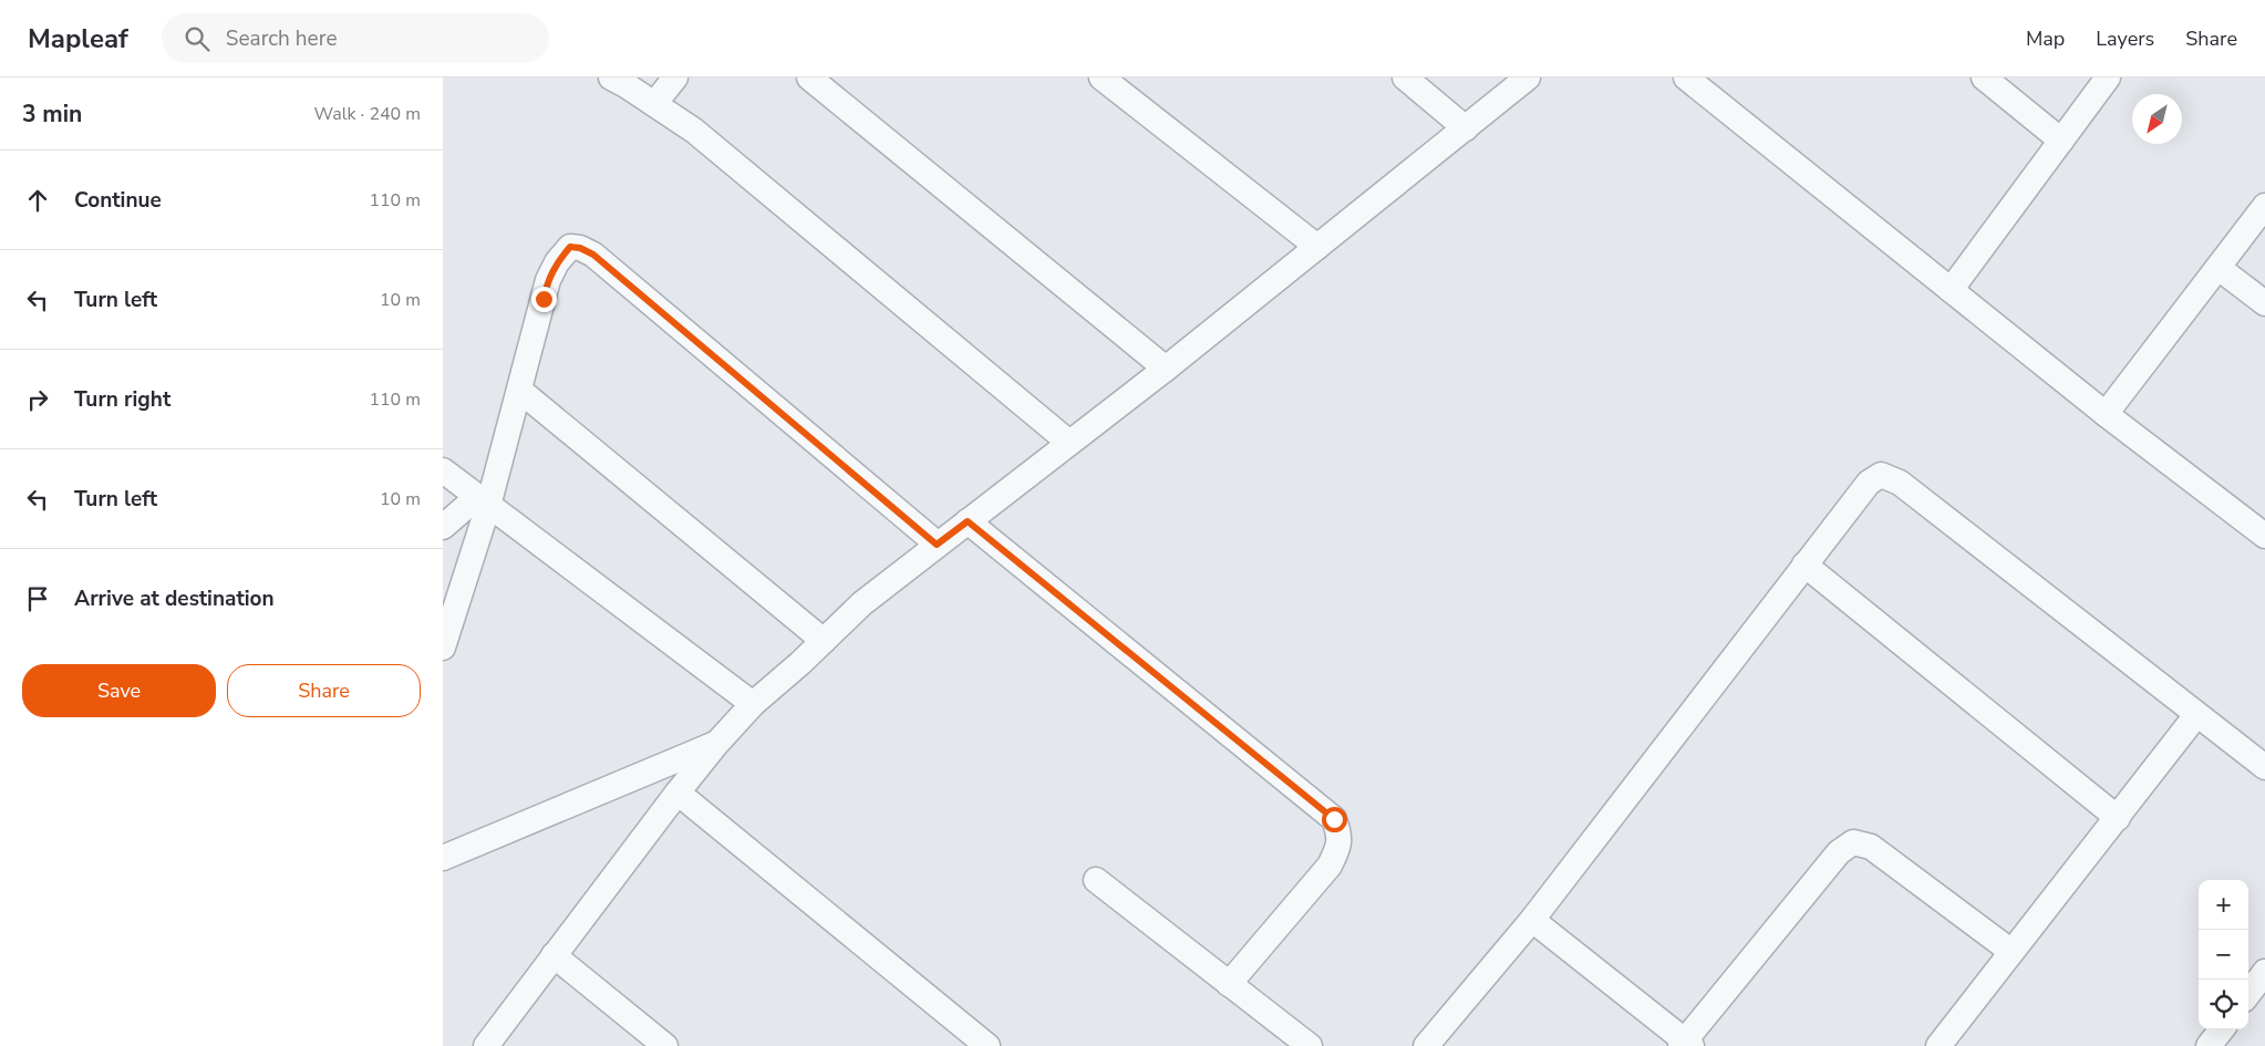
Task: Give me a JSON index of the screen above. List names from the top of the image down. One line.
{"north":"bottom left","page":{"header":"Mapleaf","search":"Search here","nav":["Map","Layers","Share"],"heading":["3 min","Walk · 240 m"],"list":[["Continue","110 m"],["Turn left","10 m"],["Turn right","110 m"],["Turn left","10 m"],"Arrive at destination"],"buttons":["Save","Share"],"map_buttons":["+","−"]}}
